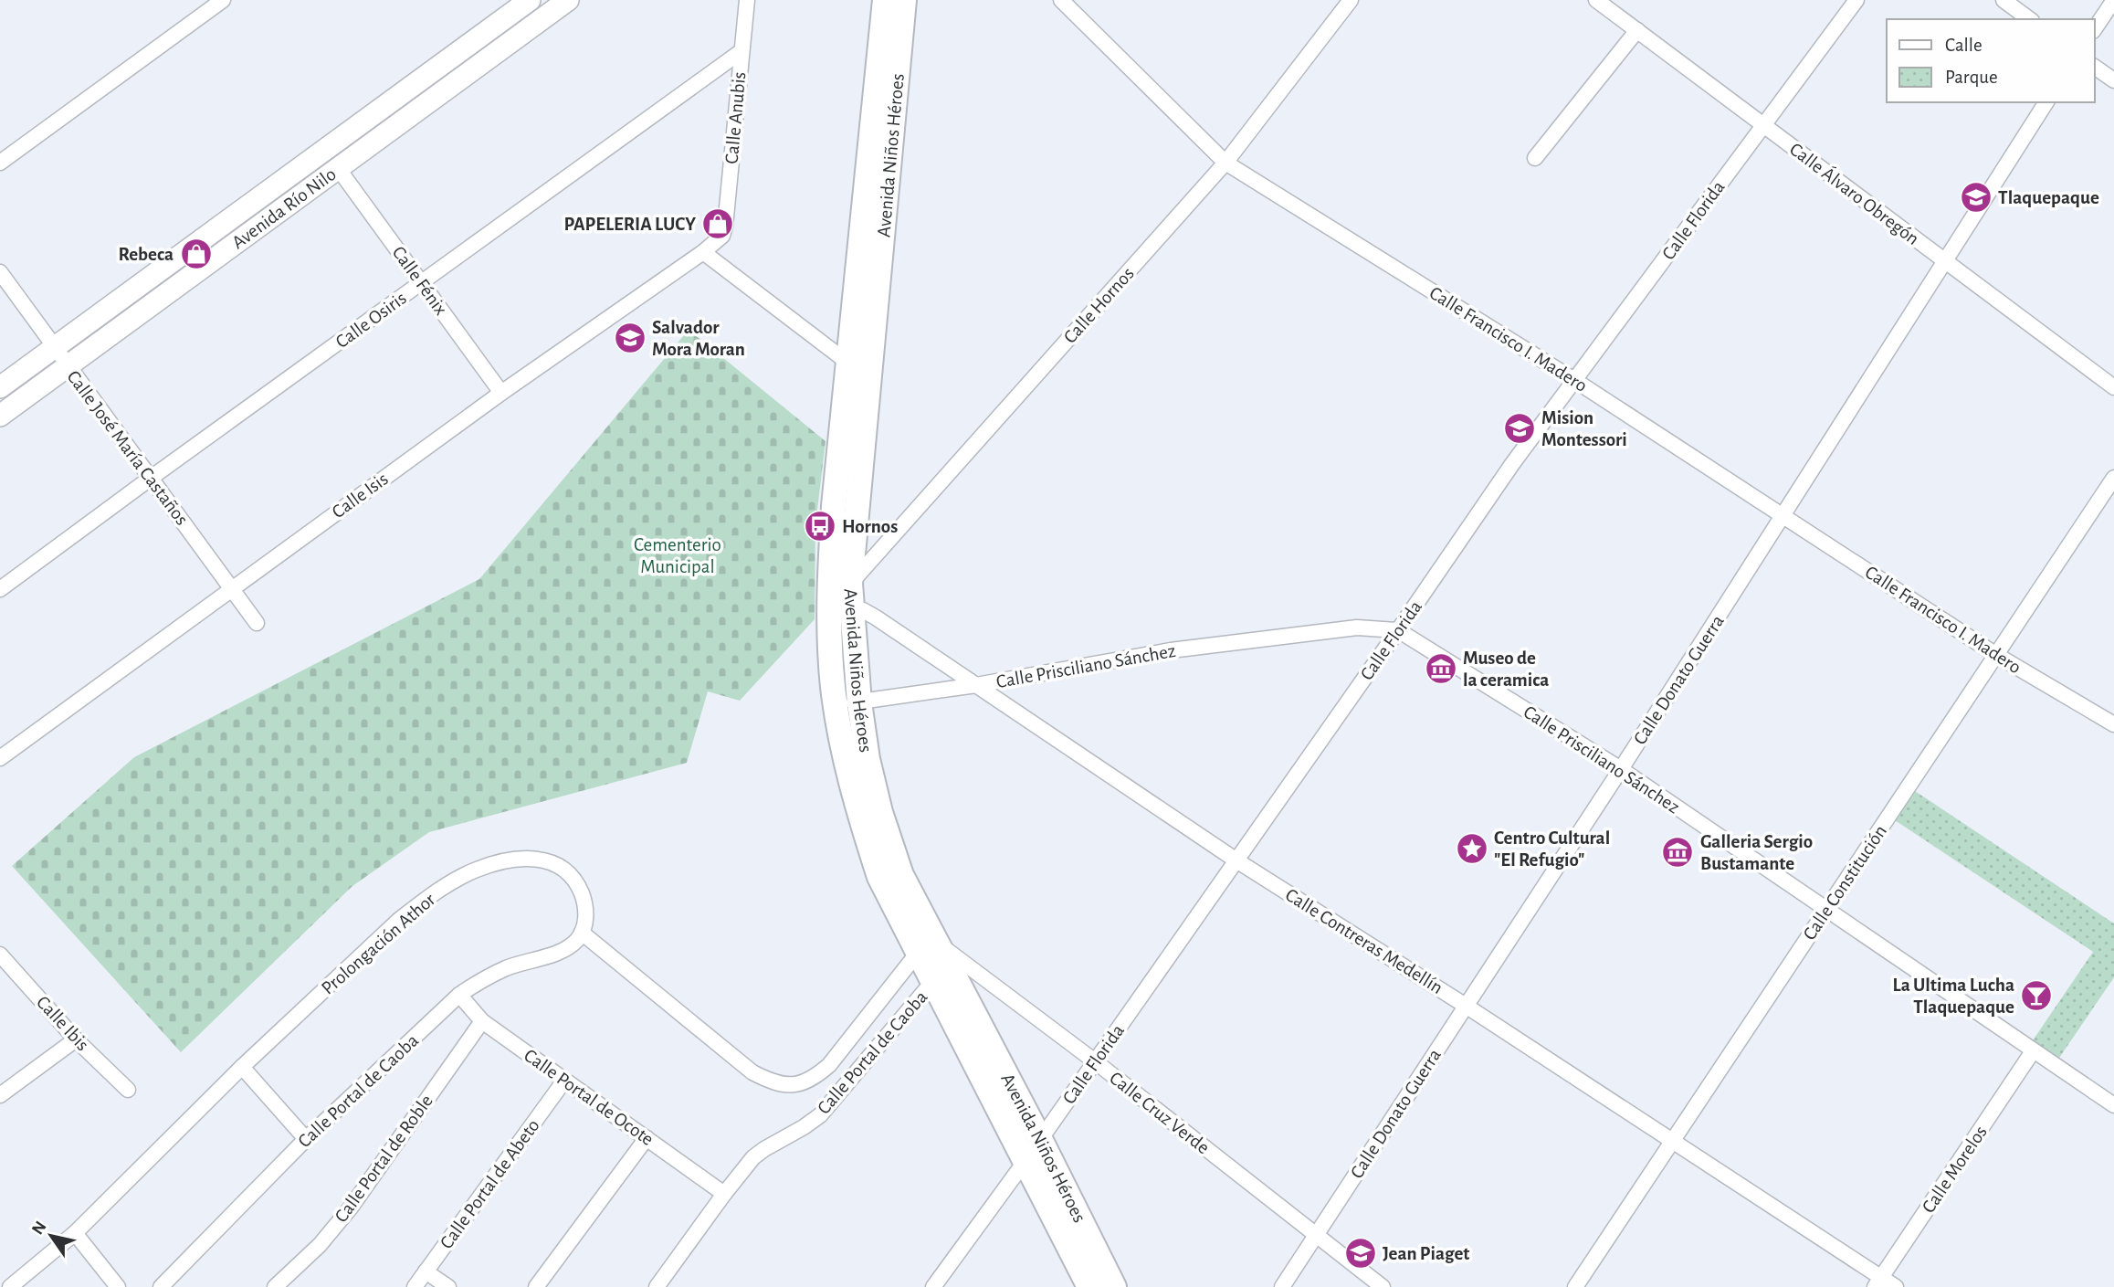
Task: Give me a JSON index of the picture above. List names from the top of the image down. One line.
{"streets":{"main road":["Avenida Niños Héroes","Avenida Río Nilo"],"street":["Calle Anubis","Calle Álvaro Obregón","Calle Florida","Calle Fénix","Calle Hornos","Calle Osiris","Calle Francisco I. Madero","Calle José María Castaños","Calle Isis","Calle Prisciliano Sánchez","Calle Donato Guerra","Calle Constitución","Calle Contreras Medellín","Prolongación Athor","Calle Ibis","Calle Portal de Caoba","Calle Portal de Ocote","Calle Cruz Verde","Calle Portal de Roble","Calle Morelos","Calle Portal de Abeto"]},"crossings":[["Calle Anubis","Calle Osiris"],["Calle Anubis","Calle Isis"],["Avenida Niños Héroes","Calle Florida"],["Avenida Niños Héroes","Calle Hornos"],["Avenida Niños Héroes","Calle Prisciliano Sánchez"],["Avenida Niños Héroes","Calle Contreras Medellín"],["Avenida Niños Héroes","Calle Portal de Caoba"],["Avenida Niños Héroes","Calle Cruz Verde"],["Calle Álvaro Obregón","Calle Florida"],["Calle Álvaro Obregón","Calle Donato Guerra"],["Avenida Río Nilo","Calle Fénix"],["Avenida Río Nilo","Calle José María Castaños"],["Calle Florida","Calle Francisco I. Madero"],["Calle Florida","Calle Prisciliano Sánchez"],["Calle Florida","Calle Contreras Medellín"],["Calle Florida","Calle Cruz Verde"],["Calle Fénix","Calle Osiris"],["Calle Fénix","Calle Isis"],["Calle Hornos","Calle Francisco I. Madero"],["Calle Hornos","Calle Contreras Medellín"],["Calle Osiris","Calle José María Castaños"],["Calle Francisco I. Madero","Calle Donato Guerra"],["Calle Francisco I. Madero","Calle Constitución"],["Calle José María Castaños","Calle Isis"],["Calle Prisciliano Sánchez","Calle Donato Guerra"],["Calle Prisciliano Sánchez","Calle Constitución"],["Calle Prisciliano Sánchez","Calle Contreras Medellín"],["Calle Prisciliano Sánchez","Calle Morelos"],["Calle Donato Guerra","Calle Contreras Medellín"],["Calle Donato Guerra","Calle Cruz Verde"],["Calle Constitución","Calle Contreras Medellín"],["Calle Contreras Medellín","Calle Morelos"],["Prolongación Athor","Calle Portal de Caoba"],["Calle Portal de Caoba","Calle Portal de Ocote"],["Calle Portal de Ocote","Calle Portal de Roble"],["Calle Portal de Ocote","Calle Portal de Abeto"]],"parks":["Cementerio Municipal"],"places":{"school or university":["Tlaquepaque","Salvador Mora Moran","Mision Montessori","Jean Piaget"],"shop":["PAPELERIA LUCY","Rebeca"],"bus stop":["Hornos"],"museum":["Museo de la ceramica","Galleria Sergio Bustamante"],"place":["Centro Cultural \"El Refugio\""],"bar":["La Ultima Lucha Tlaquepaque"]},"legend":["Calle","Parque"],"north":"top left"}
